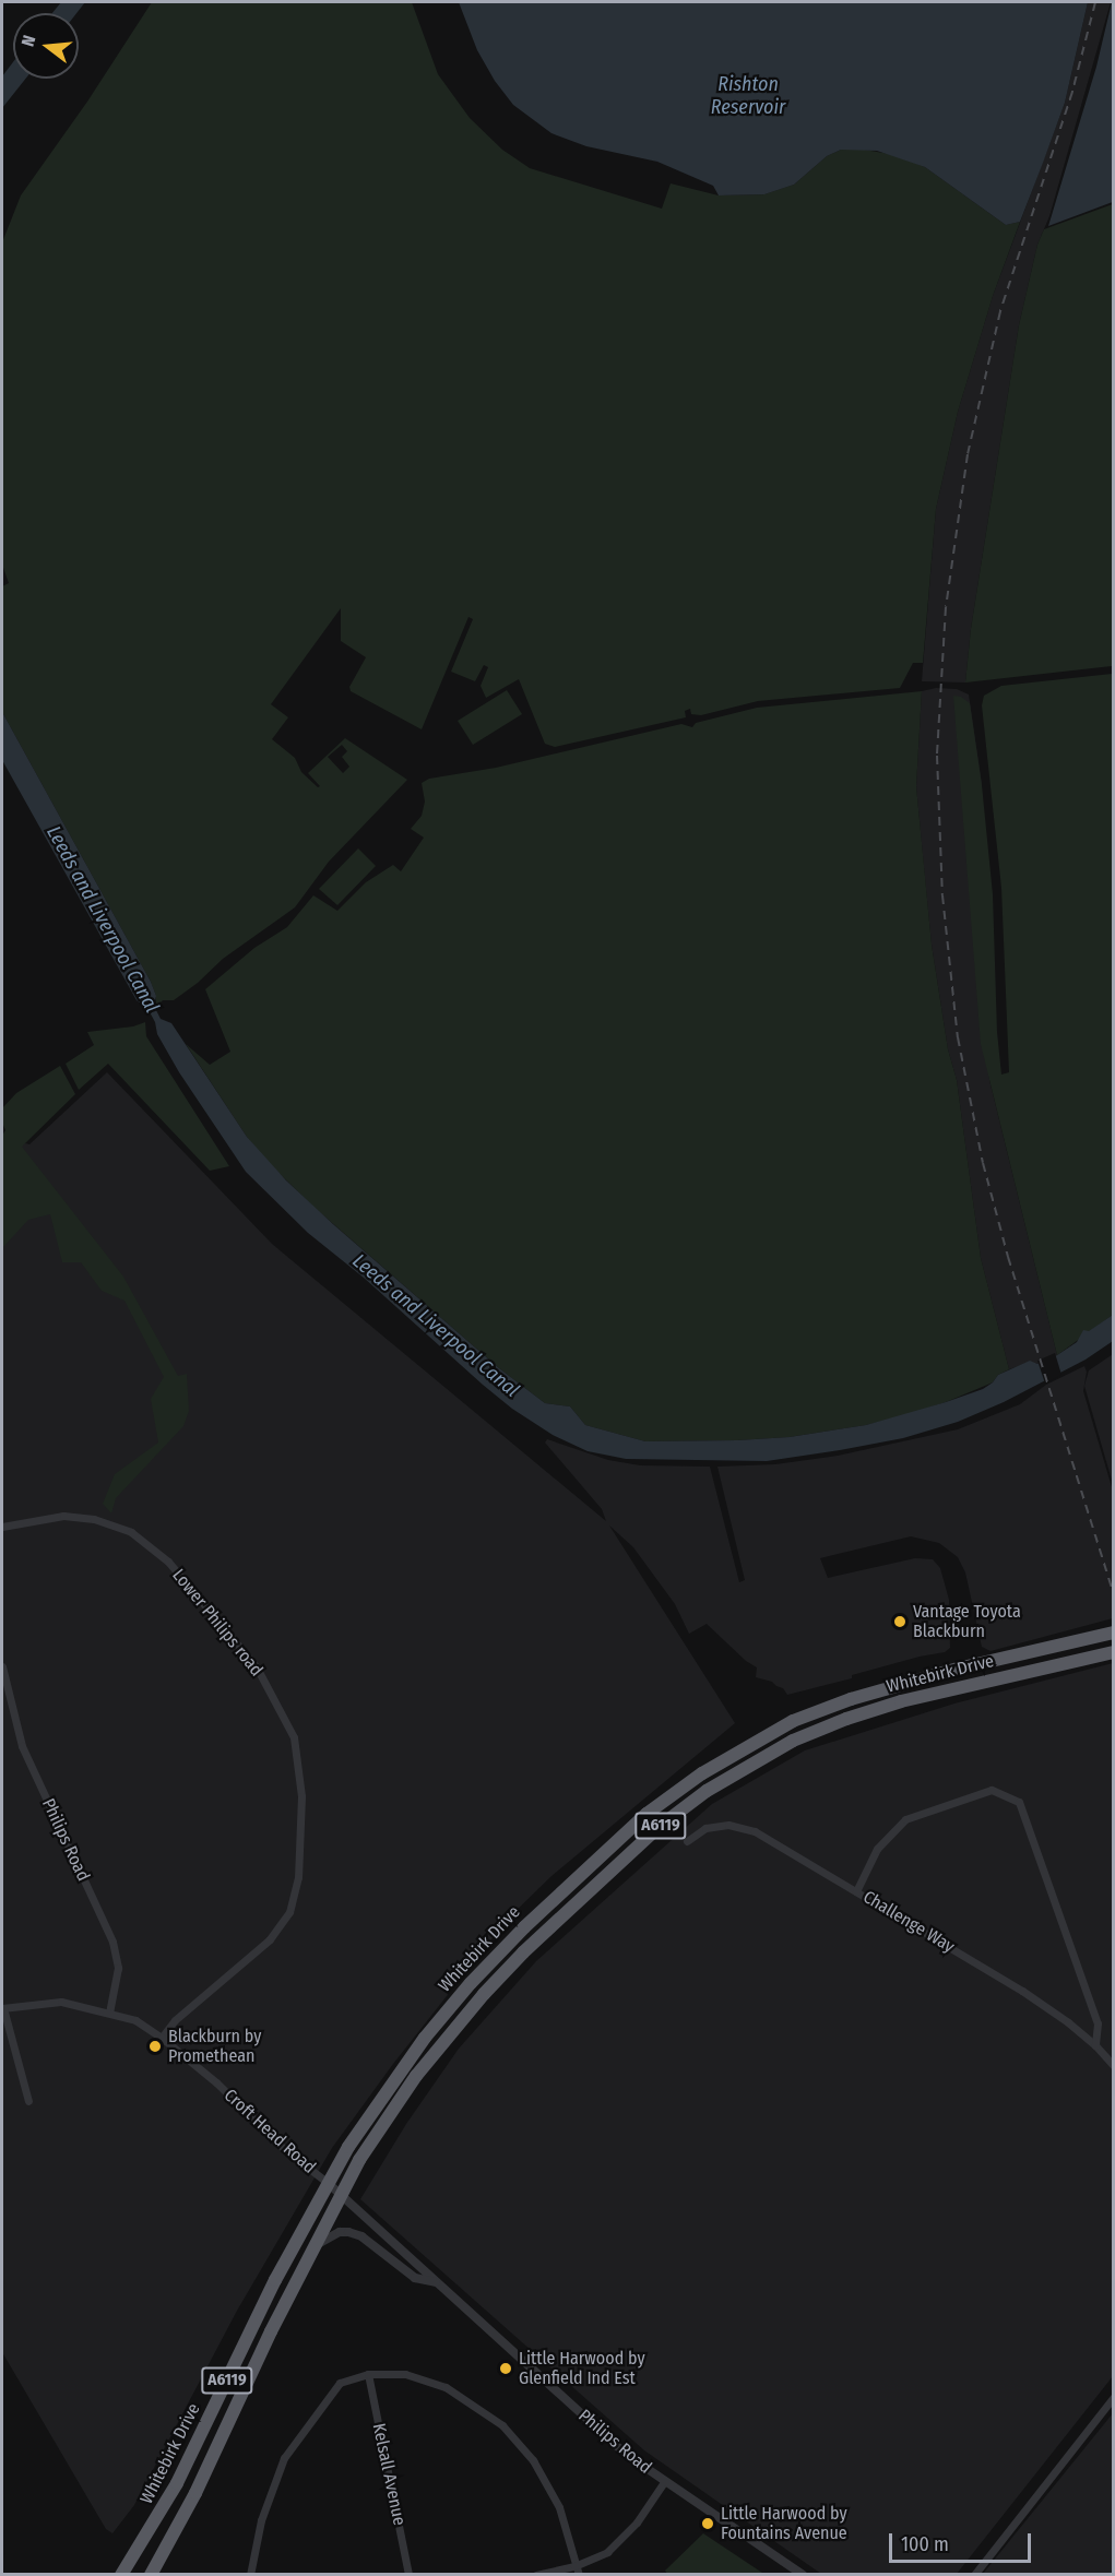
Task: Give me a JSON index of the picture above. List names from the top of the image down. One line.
{"streets":{"highway":["Whitebirk Drive","A6119"],"street":["Lower Philips road","Philips Road","Challenge Way","Croft Head Road","Kelsall Avenue"]},"crossings":[["Lower Philips road","Croft Head Road"],["Whitebirk Drive","Philips Road"],["Whitebirk Drive","Croft Head Road"],["Philips Road","Croft Head Road"]],"water":["Rishton Reservoir","Leeds and Liverpool Canal"],"places":["Vantage Toyota Blackburn","Blackburn by Promethean","Little Harwood by Glenfield Ind Est","Little Harwood by Fountains Avenue"],"scale_bar":"100 m","north":"left"}
